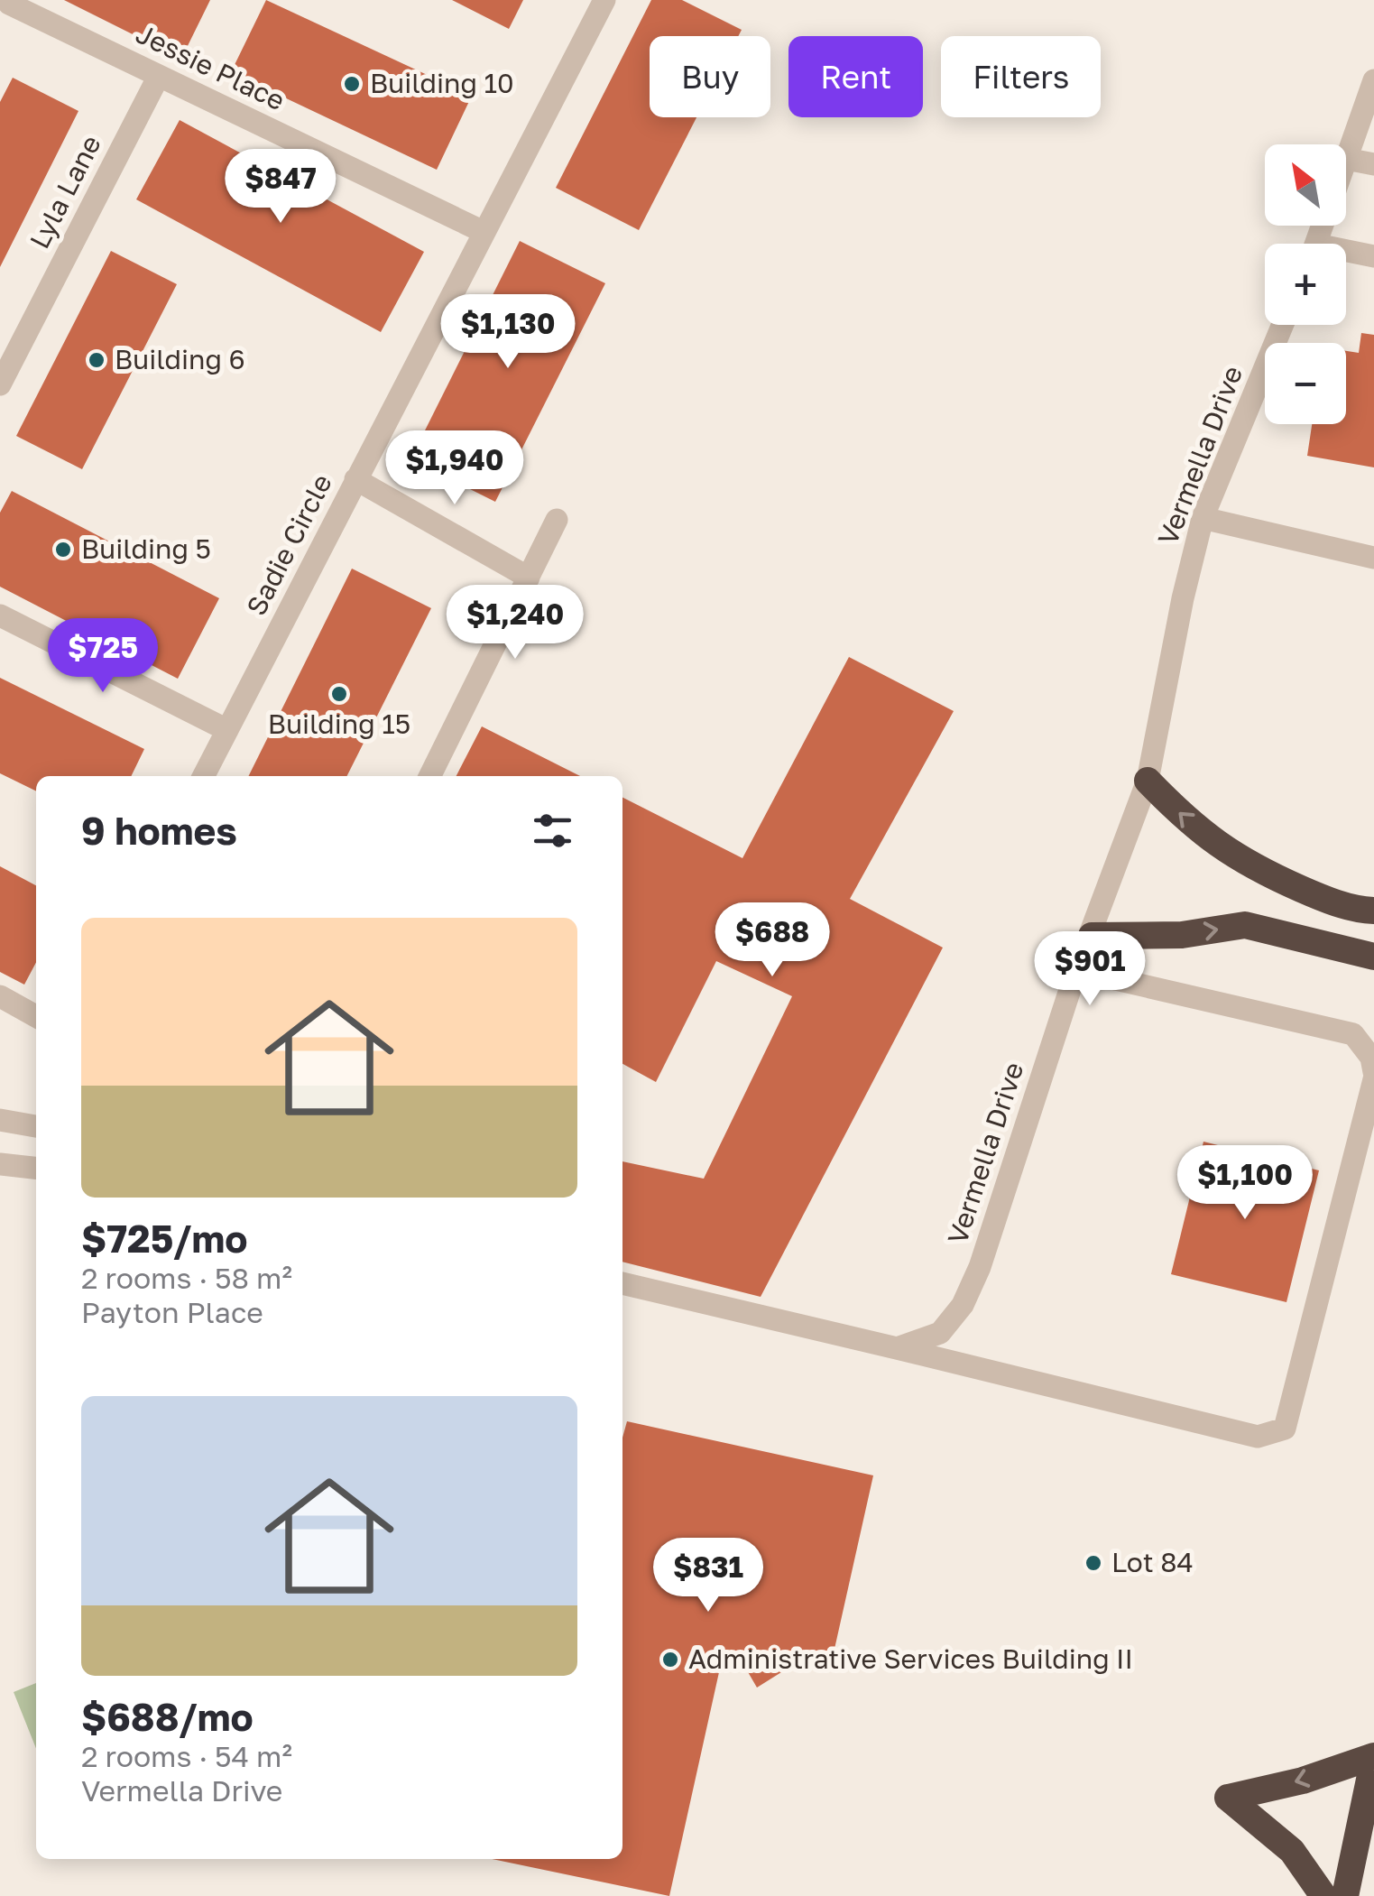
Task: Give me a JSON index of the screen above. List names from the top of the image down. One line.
{"streets":{"street":["Jessie Place","Lyla Lane","Vermella Drive","Sadie Circle"]},"crossings":[["Jessie Place","Lyla Lane"],["Jessie Place","Sadie Circle"]],"places":["Building 10","Building 6","Building 5","Building 15","Lot 84","Administrative Services Building II"],"north":"top left","page":{"chip":["Buy","Rent","Filters"],"map_buttons":["+","−"],"price":["$847","$1,130","$1,940","$1,240","$725","$688","$901","$1,100","$831"],"heading":"9 homes","list":[{"name":"$725/mo","note":"2 rooms · 58 m² · Payton Place"},{"name":"$688/mo","note":"2 rooms · 54 m² · Vermella Drive"}]}}
